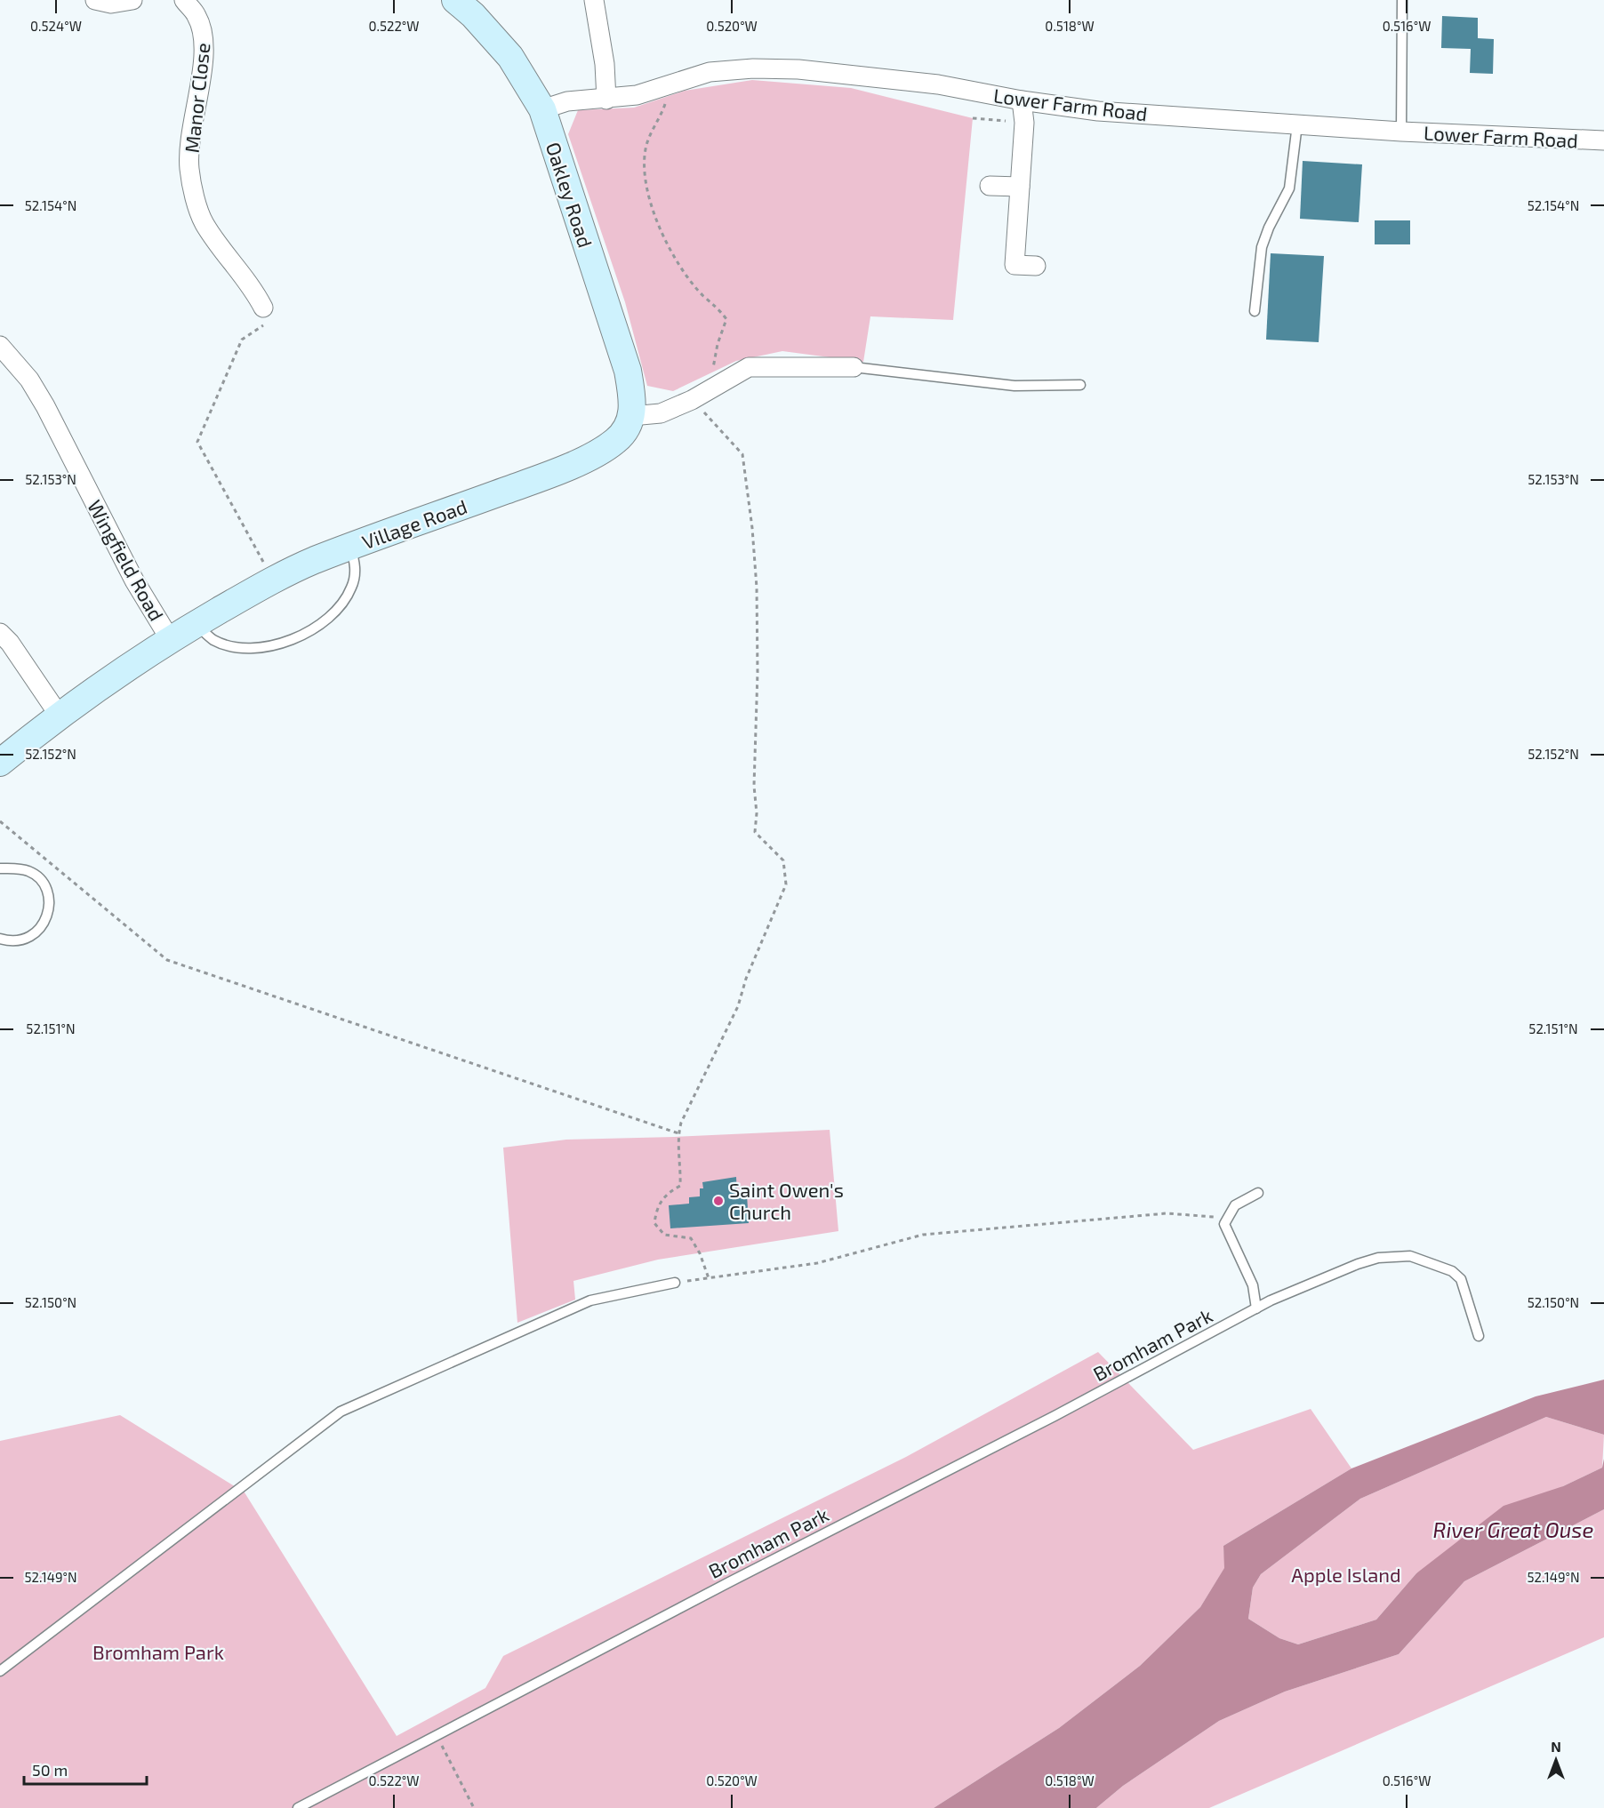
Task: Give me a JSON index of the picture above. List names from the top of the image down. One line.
{"streets":{"street":["Manor Close","Lower Farm Road","Oakley Road","Village Road","Wingfield Road"],"lane":["Bromham Park"]},"crossings":[["Lower Farm Road","Oakley Road"],["Oakley Road","Village Road"],["Village Road","Wingfield Road"]],"water":["River Great Ouse"],"parks":["Apple Island","Bromham Park"],"places":["Saint Owen's Church"],"scale_bar":"50 m","north":"top","coordinates":["0.524°W","0.522°W","0.520°W","0.518°W","0.516°W","52.154°N","52.153°N","52.152°N","52.151°N","52.150°N","52.149°N"]}
